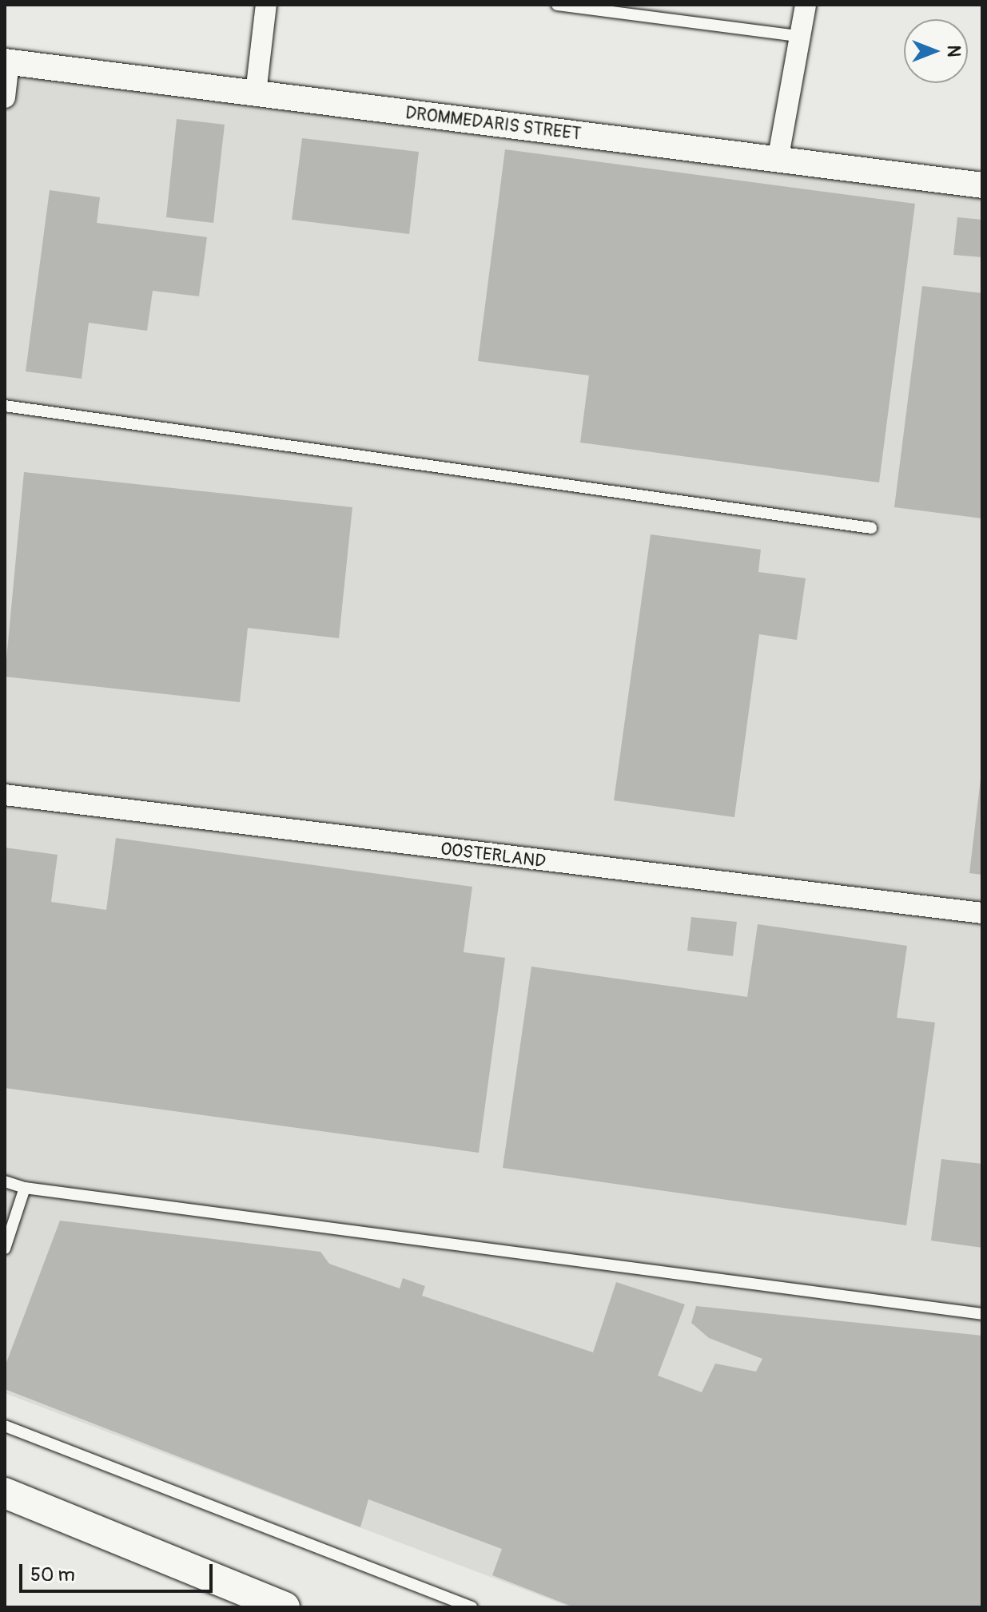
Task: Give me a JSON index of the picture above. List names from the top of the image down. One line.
{"streets":{"street":["DROMMEDARIS STREET","OOSTERLAND"]},"scale_bar":"50 m","north":"right"}
